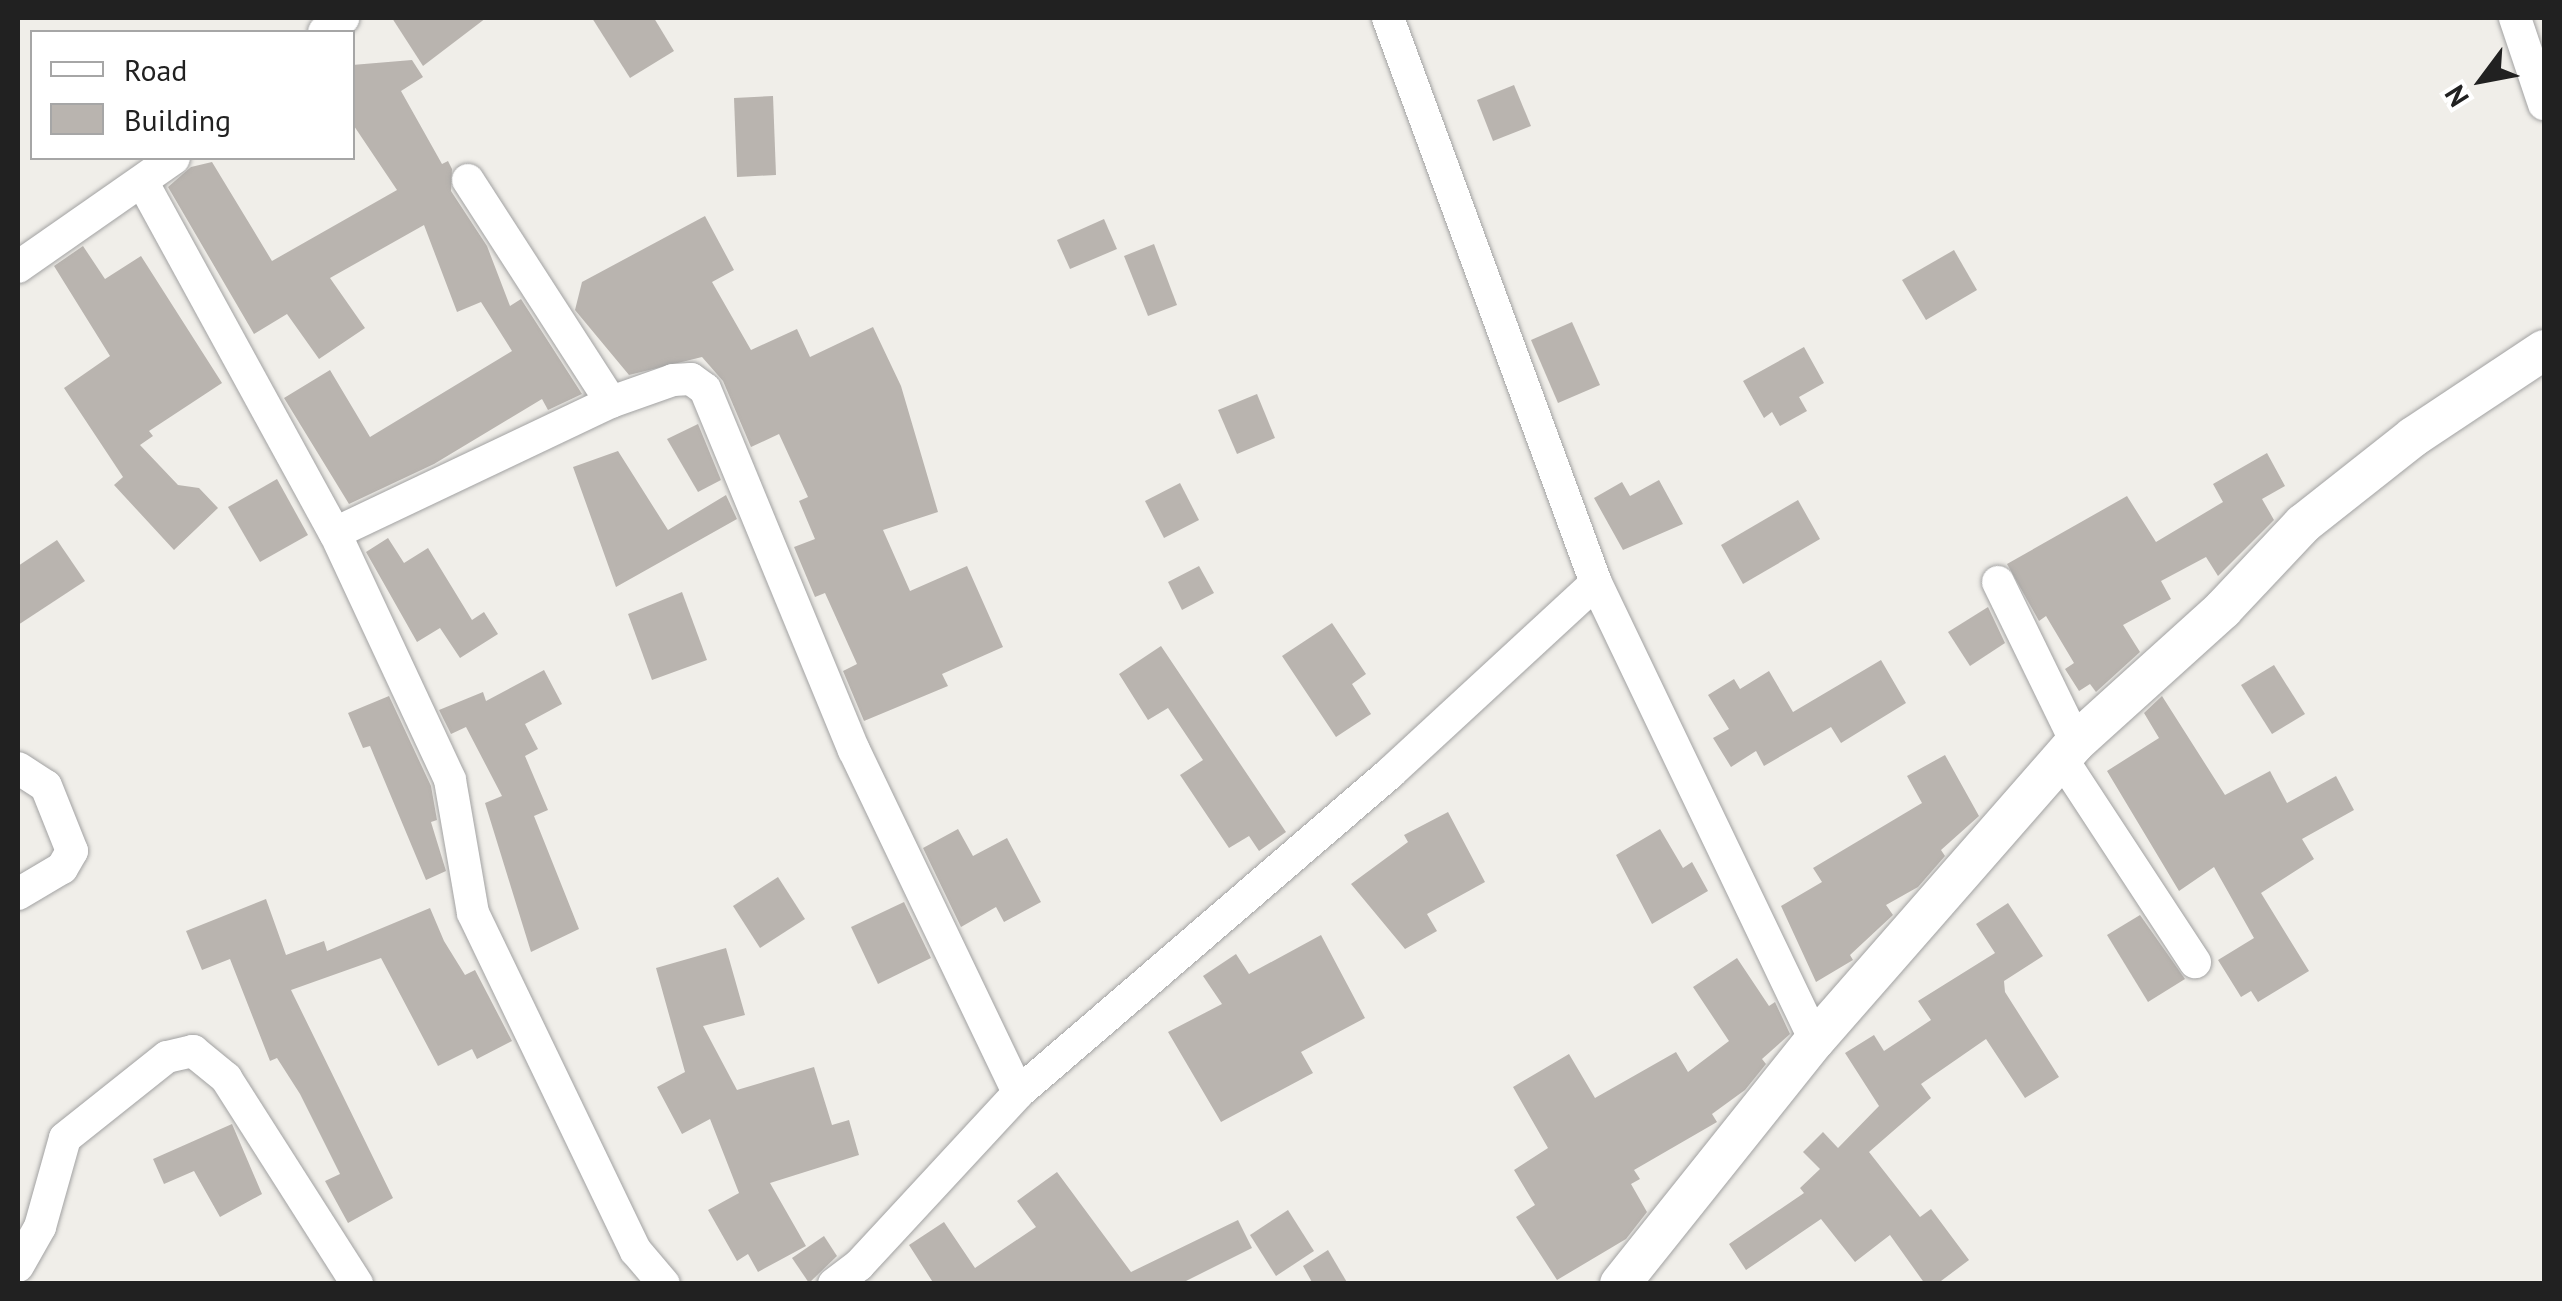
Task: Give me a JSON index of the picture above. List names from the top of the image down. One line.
{"legend":["Road","Building"],"north":"bottom left"}
